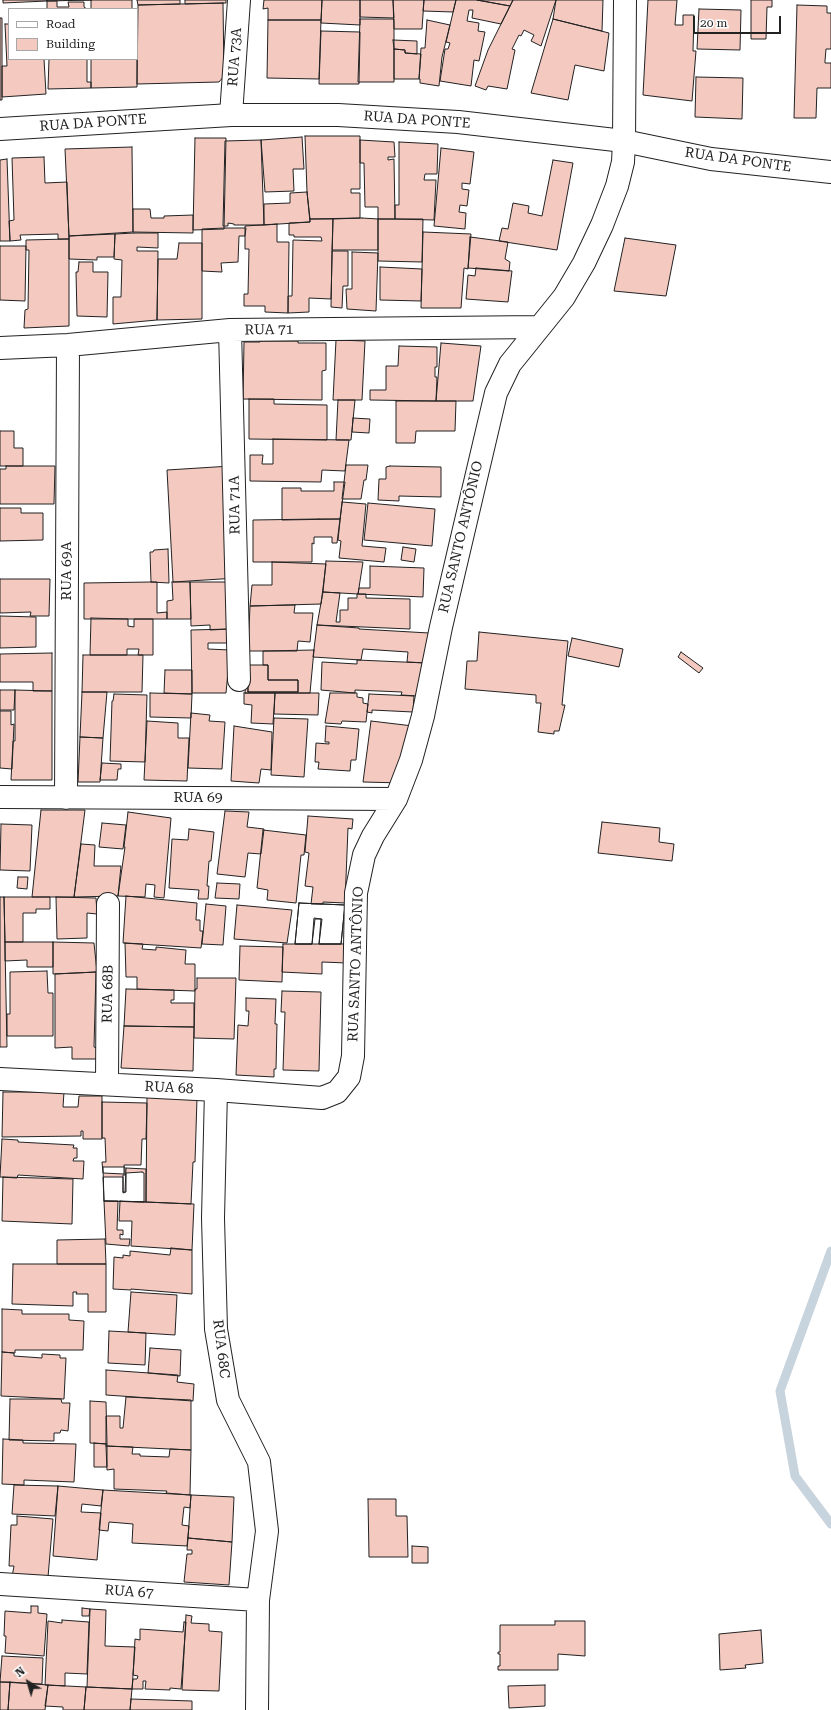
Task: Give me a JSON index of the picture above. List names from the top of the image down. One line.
{"streets":{"street":["RUA 73A","RUA DA PONTE","RUA 71","RUA 71A","RUA SANTO ANTÔNIO","RUA 69A","RUA 69","RUA 68B","RUA 68","RUA 68C","RUA 67"]},"crossings":[["RUA 73A","RUA DA PONTE"],["RUA DA PONTE","RUA SANTO ANTÔNIO"],["RUA 71","RUA 71A"],["RUA 71","RUA SANTO ANTÔNIO"],["RUA 71","RUA 69A"],["RUA SANTO ANTÔNIO","RUA 69"],["RUA SANTO ANTÔNIO","RUA 68"],["RUA 69A","RUA 69"],["RUA 68B","RUA 68"],["RUA 68","RUA 68C"],["RUA 68C","RUA 67"]],"legend":["Road","Building"],"scale_bar":"20 m","north":"top left"}
